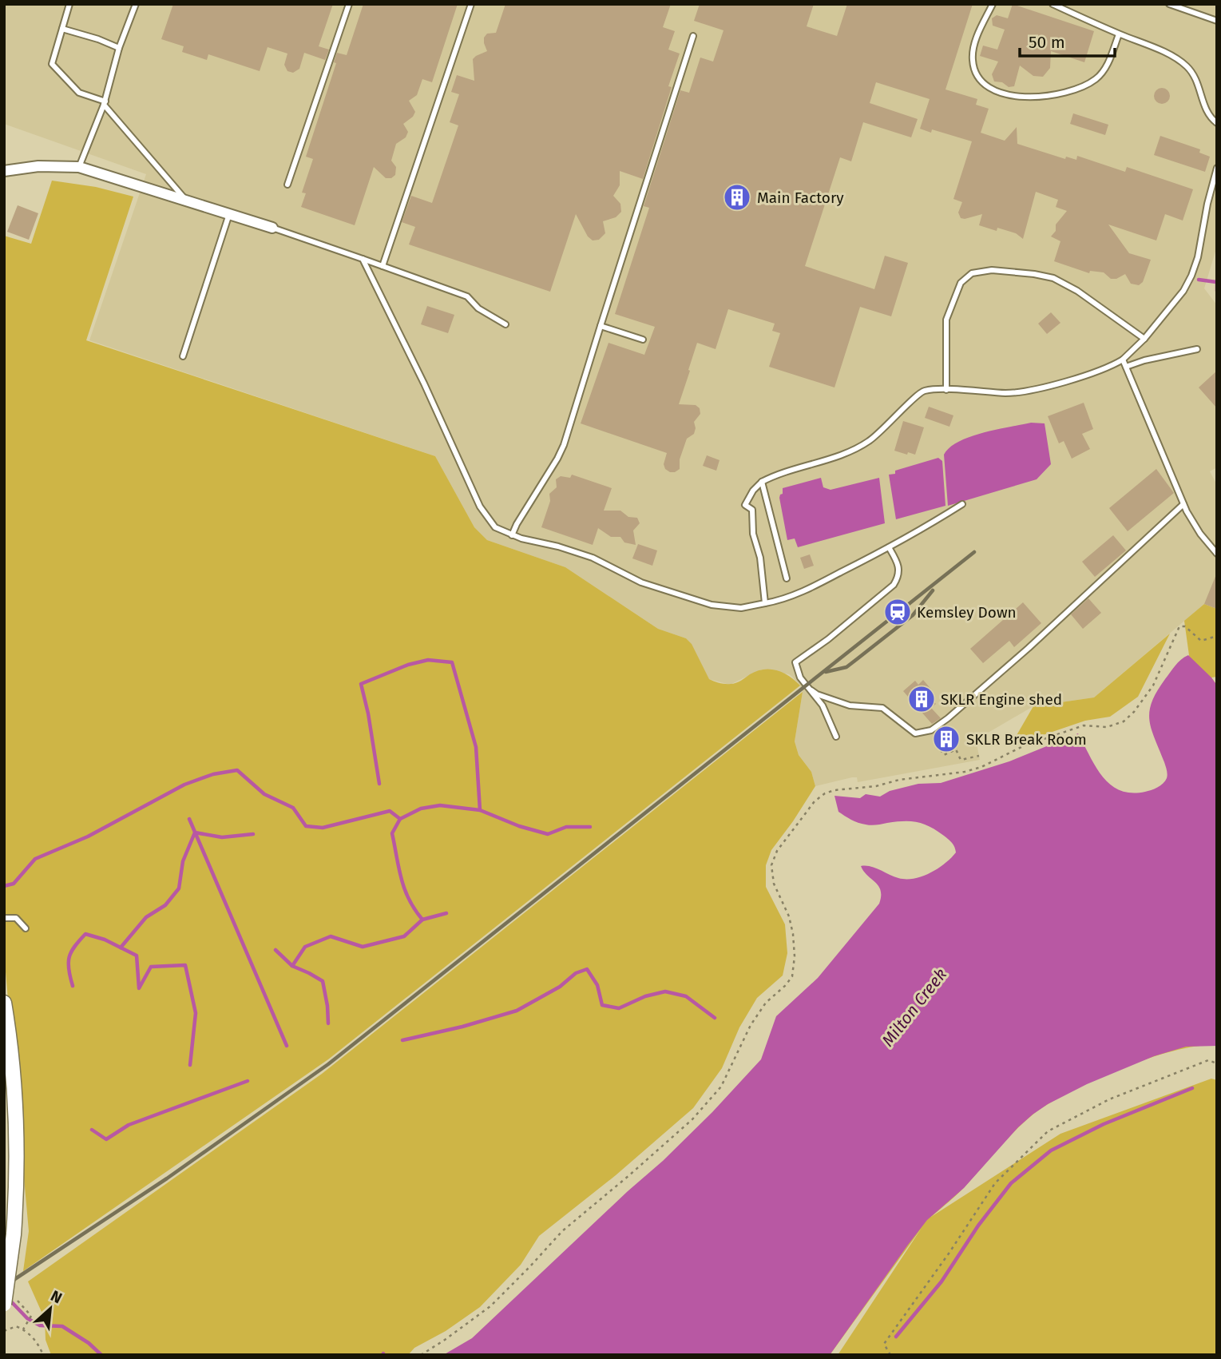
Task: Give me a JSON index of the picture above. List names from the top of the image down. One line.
{"water":["Milton Creek"],"places":{"building":["Main Factory","SKLR Engine shed","SKLR Break Room"],"station":["Kemsley Down"]},"scale_bar":"50 m","north":"top right"}
